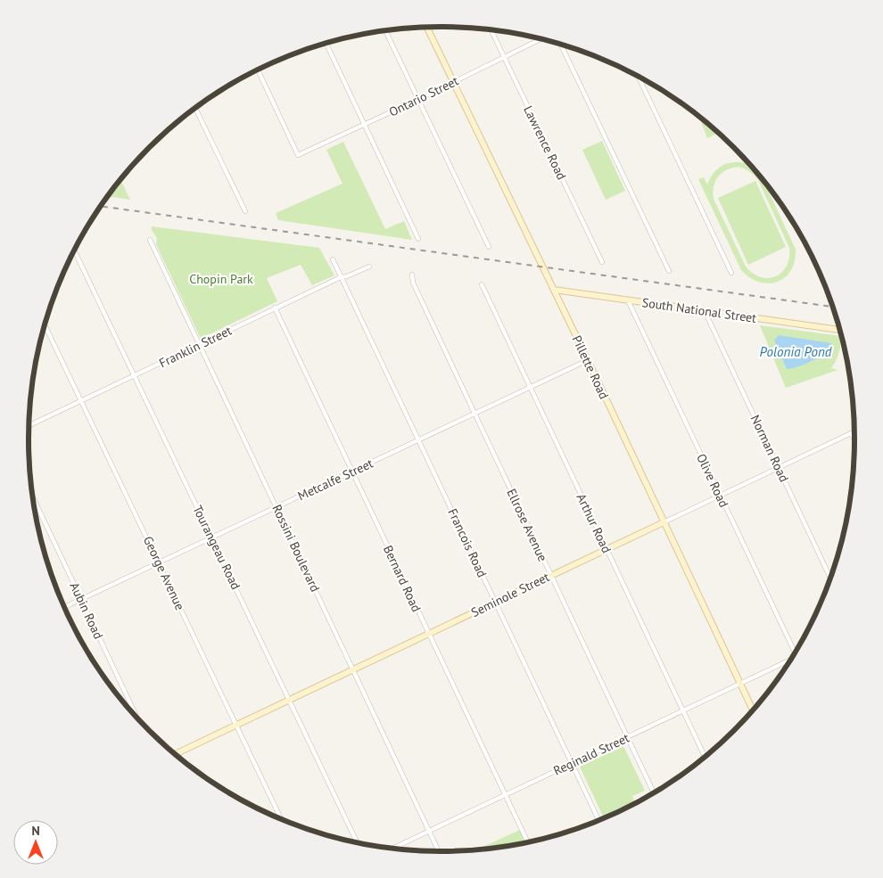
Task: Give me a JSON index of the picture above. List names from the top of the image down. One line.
{"streets":{"street":["Ontario Street","Lawrence Road","South National Street","Franklin Street","Pillette Road","Norman Road","Metcalfe Street","Olive Road","Arthur Road","Ellrose Avenue","Francois Road","Tourangeau Road","Rossini Boulevard","George Avenue","Bernard Road","Seminole Street","Aubin Road","Reginald Street"]},"crossings":[["Ontario Street","Lawrence Road"],["Ontario Street","Pillette Road"],["South National Street","Pillette Road"],["South National Street","Norman Road"],["South National Street","Olive Road"],["Franklin Street","Francois Road"],["Franklin Street","Tourangeau Road"],["Franklin Street","Rossini Boulevard"],["Franklin Street","George Avenue"],["Franklin Street","Bernard Road"],["Pillette Road","Metcalfe Street"],["Pillette Road","Seminole Street"],["Pillette Road","Reginald Street"],["Norman Road","Seminole Street"],["Metcalfe Street","Arthur Road"],["Metcalfe Street","Ellrose Avenue"],["Metcalfe Street","Francois Road"],["Metcalfe Street","Tourangeau Road"],["Metcalfe Street","Rossini Boulevard"],["Metcalfe Street","George Avenue"],["Metcalfe Street","Bernard Road"],["Metcalfe Street","Aubin Road"],["Olive Road","Seminole Street"],["Arthur Road","Seminole Street"],["Arthur Road","Reginald Street"],["Ellrose Avenue","Seminole Street"],["Ellrose Avenue","Reginald Street"],["Francois Road","Seminole Street"],["Francois Road","Reginald Street"],["Tourangeau Road","Seminole Street"],["Rossini Boulevard","Seminole Street"],["Rossini Boulevard","Reginald Street"],["George Avenue","Seminole Street"],["Bernard Road","Seminole Street"],["Bernard Road","Reginald Street"]],"water":["Polonia Pond"],"parks":["Chopin Park"],"north":"top"}
